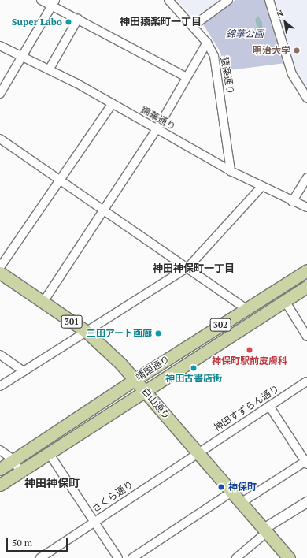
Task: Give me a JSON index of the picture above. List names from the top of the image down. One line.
{"streets":{"main road":["301","302","靖国通り","白山通り"],"street":["猿楽通り","錦華通り","神田すずらん通り","さくら通り"]},"crossings":[["猿楽通り","錦華通り"],["靖国通り","白山通り"],["白山通り","神田すずらん通り"],["白山通り","さくら通り"],["神田すずらん通り","さくら通り"]],"districts":["神田猿楽町一丁目","神田神保町一丁目","神田神保町"],"parks":["錦華公園"],"places":["Super Labo","明治大学","三田アート画廊","神保町駅前皮膚科","神田古書店街","神保町"],"scale_bar":"50 m","north":"top left"}
